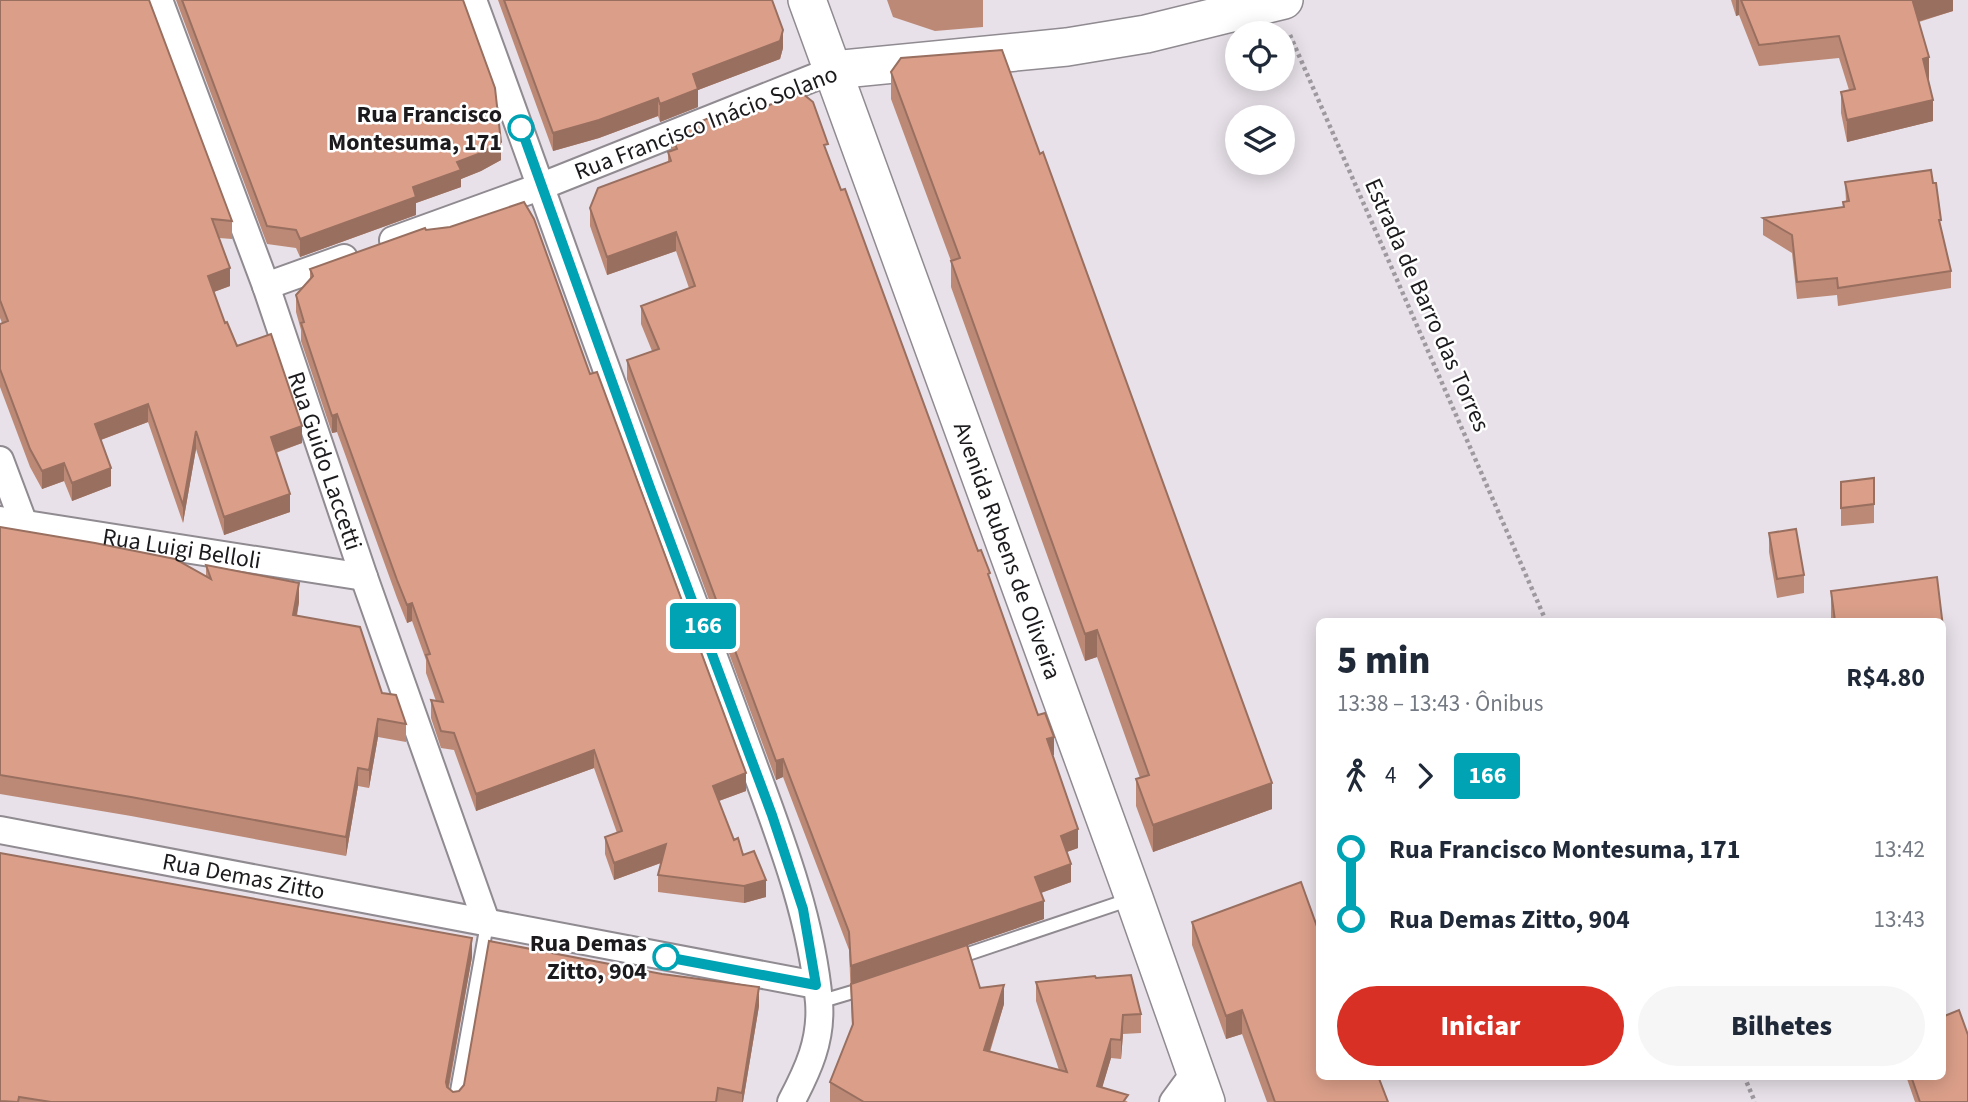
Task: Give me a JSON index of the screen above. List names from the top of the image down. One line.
{"streets":{"main road":["Rua Francisco Inácio Solano","Avenida Rubens de Oliveira"],"street":["Rua Guido Laccetti","Rua Luigi Belloli","Rua Demas Zitto"],"path":["Estrada de Barro das Torres"]},"crossings":[["Rua Francisco Inácio Solano","Estrada de Barro das Torres"],["Rua Francisco Inácio Solano","Rua Guido Laccetti"],["Rua Francisco Inácio Solano","Avenida Rubens de Oliveira"],["Rua Guido Laccetti","Rua Luigi Belloli"],["Rua Guido Laccetti","Rua Demas Zitto"]],"places":["Rua Francisco Montesuma, 171","Rua Demas Zitto, 904"],"lines":["bus line 166"],"page":{"on_map":"166","heading":["5 min","13:38 – 13:43 · Ônibus","R$4.80"],"legs":["4","166"],"list":[{"name":"Rua Francisco Montesuma, 171","value":"13:42"},{"name":"Rua Demas Zitto, 904","value":"13:43"}],"buttons":["Iniciar","Bilhetes"]}}
